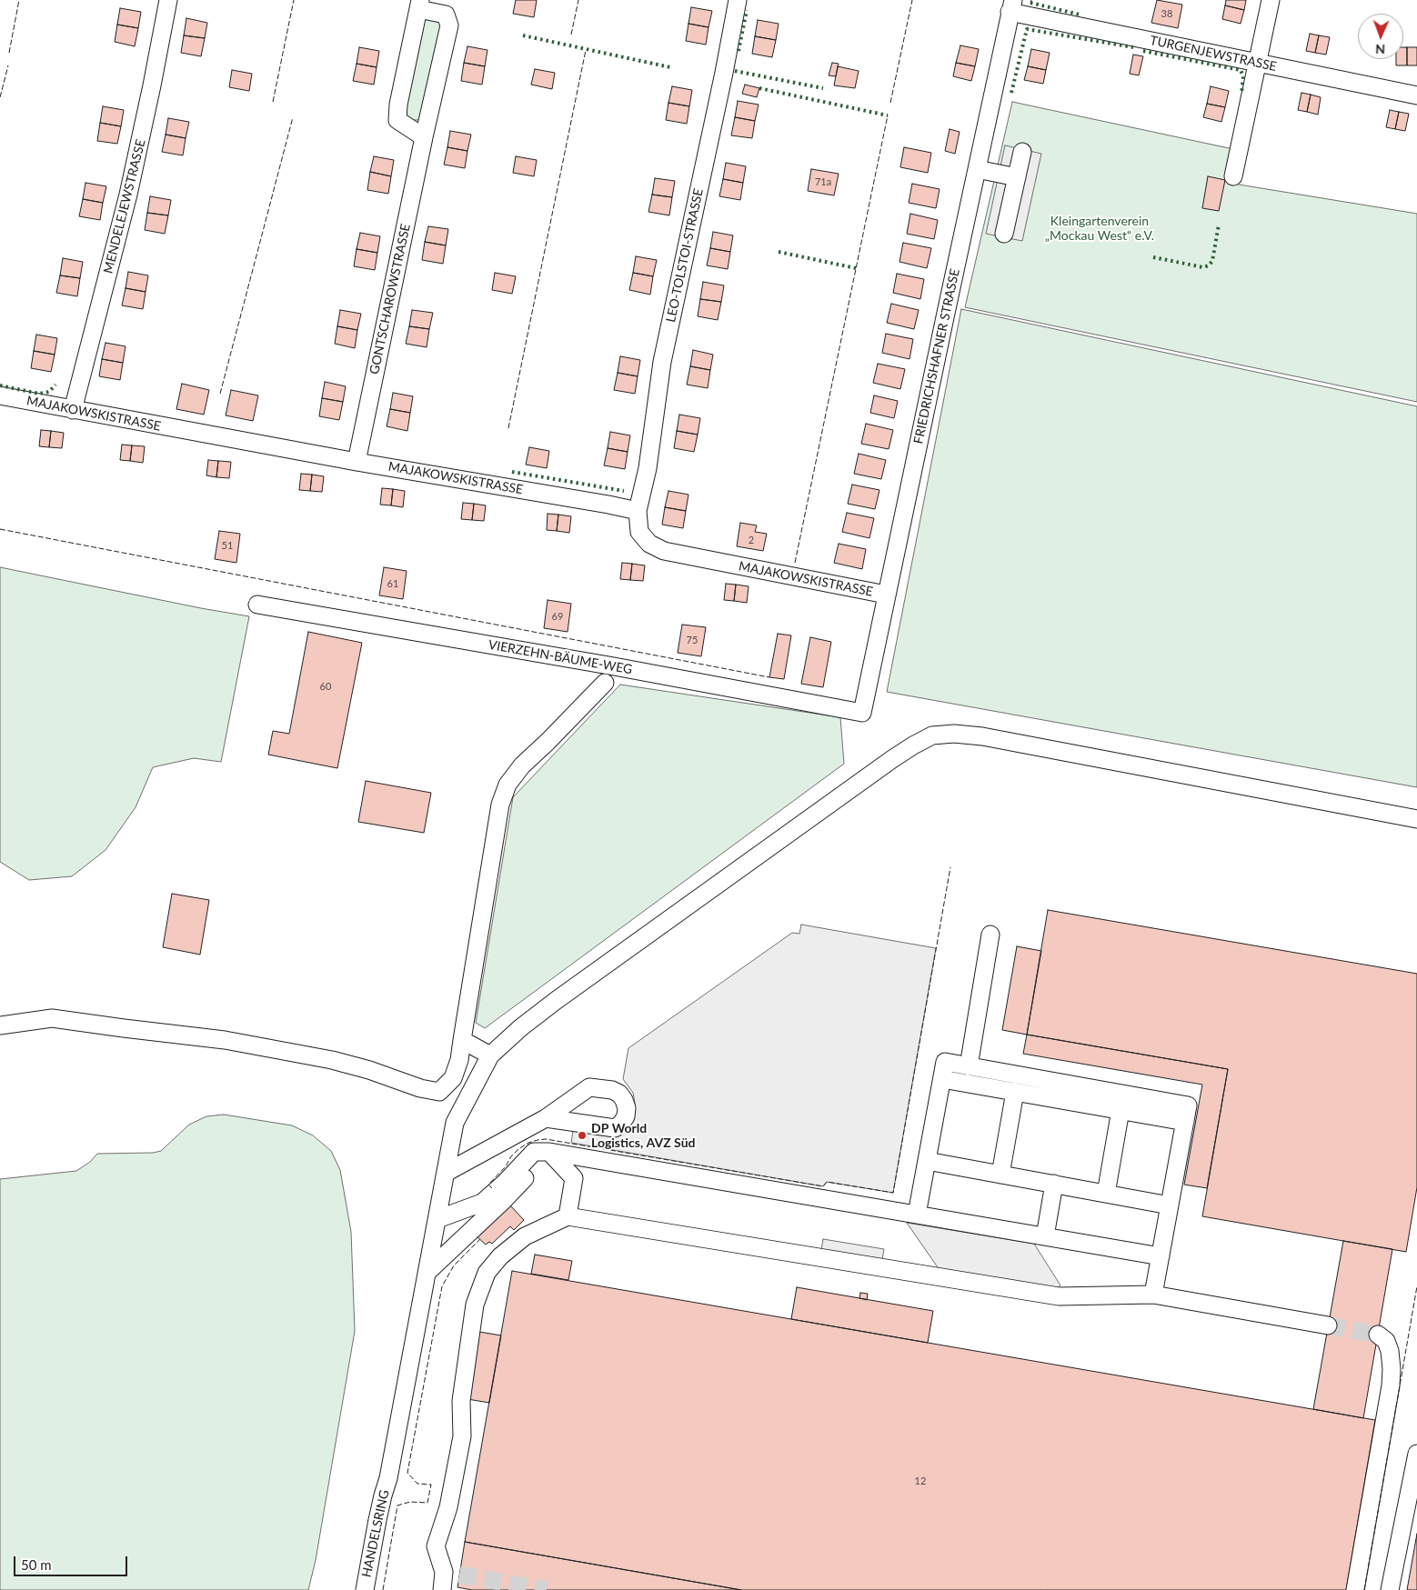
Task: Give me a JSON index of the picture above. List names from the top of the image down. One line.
{"streets":{"street":["TURGENJEWSTRASSE","MENDELEJEWSTRASSE","LEO-TOLSTOI-STRASSE","GONTSCHAROWSTRASSE","FRIEDRICHSHAFNER STRASSE","MAJAKOWSKISTRASSE","VIERZEHN-BÄUME-WEG","HANDELSRING"]},"crossings":[["TURGENJEWSTRASSE","FRIEDRICHSHAFNER STRASSE"],["MENDELEJEWSTRASSE","MAJAKOWSKISTRASSE"],["LEO-TOLSTOI-STRASSE","MAJAKOWSKISTRASSE"],["GONTSCHAROWSTRASSE","MAJAKOWSKISTRASSE"],["FRIEDRICHSHAFNER STRASSE","MAJAKOWSKISTRASSE"],["FRIEDRICHSHAFNER STRASSE","VIERZEHN-BÄUME-WEG"]],"parks":["Kleingartenverein „Mockau West“ e.V."],"places":["DP World Logistics, AVZ Süd"],"house_numbers":["38","71a","2","51","61","69","75","60","12"],"scale_bar":"50 m","north":"bottom"}
